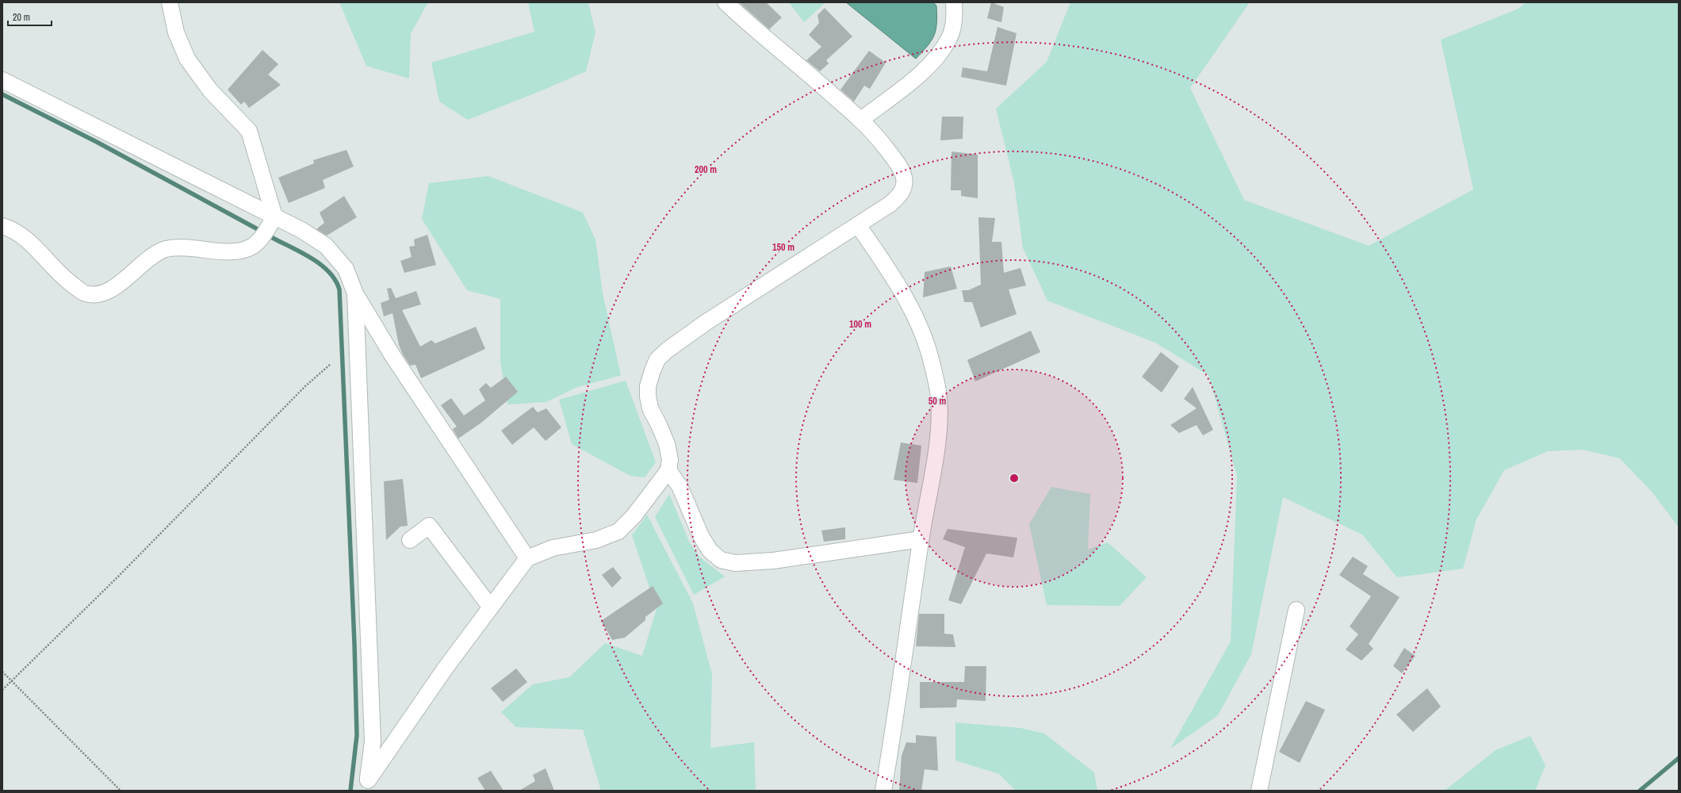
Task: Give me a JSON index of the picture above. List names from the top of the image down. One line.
{"scale_bar":"20 m","rings":["200 m","150 m","100 m","50 m"]}
